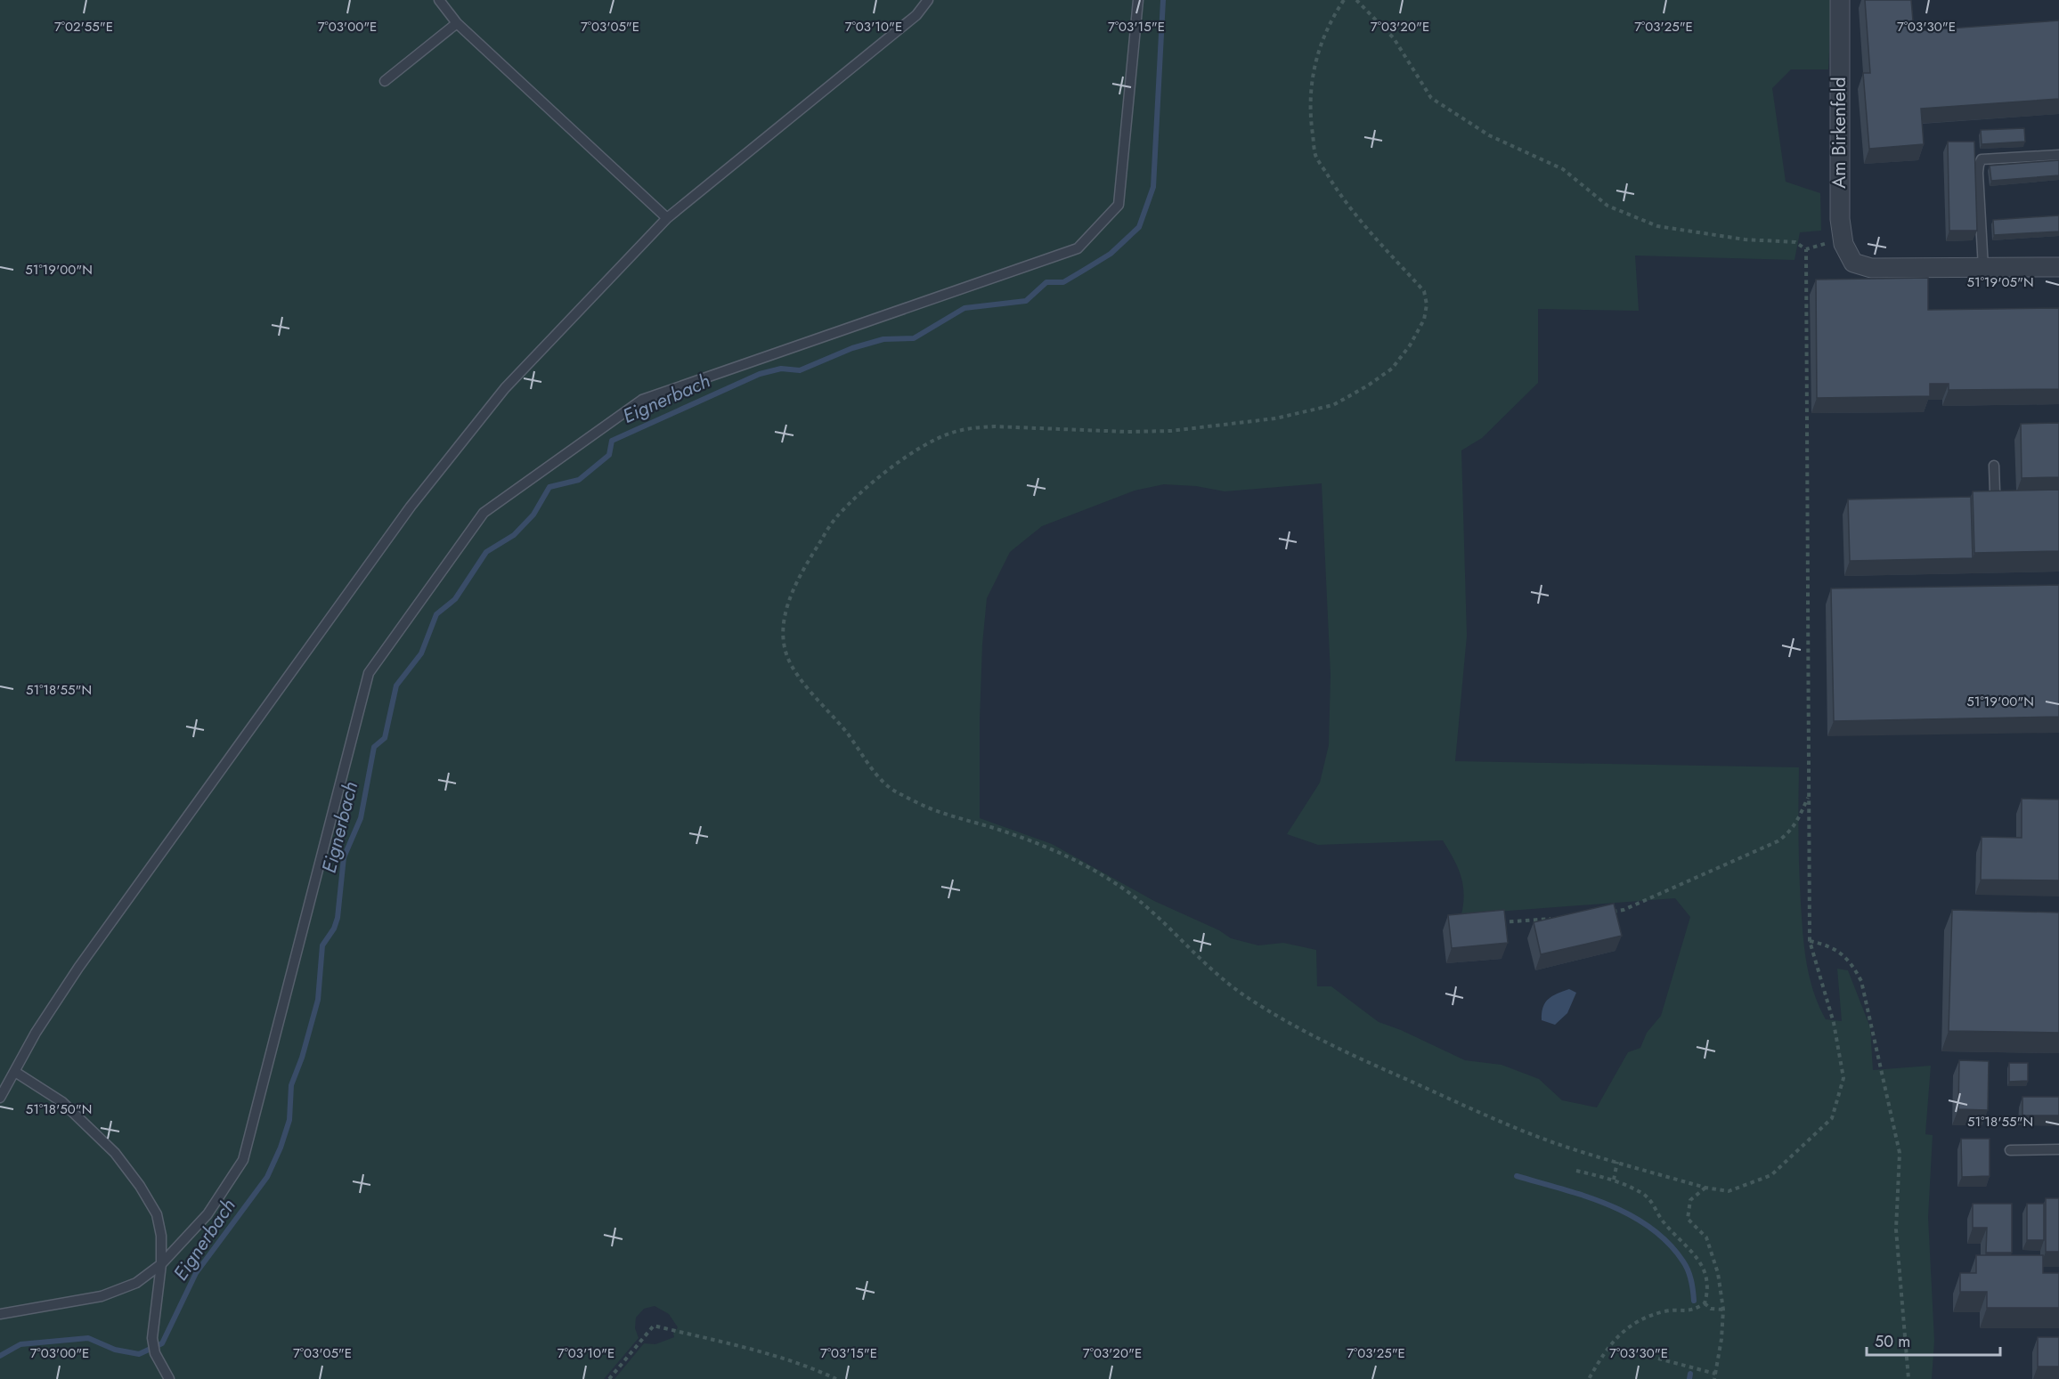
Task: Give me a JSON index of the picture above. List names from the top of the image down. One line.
{"streets":{"street":["Am Birkenfeld"]},"water":["Eignerbach"],"scale_bar":"50 m","coordinates":["7°02'55\"E","7°03'00\"E","7°03'05\"E","7°03'10\"E","7°03'15\"E","7°03'20\"E","7°03'25\"E","7°03'30\"E","51°19'00\"N","51°19'05\"N","51°18'55\"N","51°18'50\"N"]}
